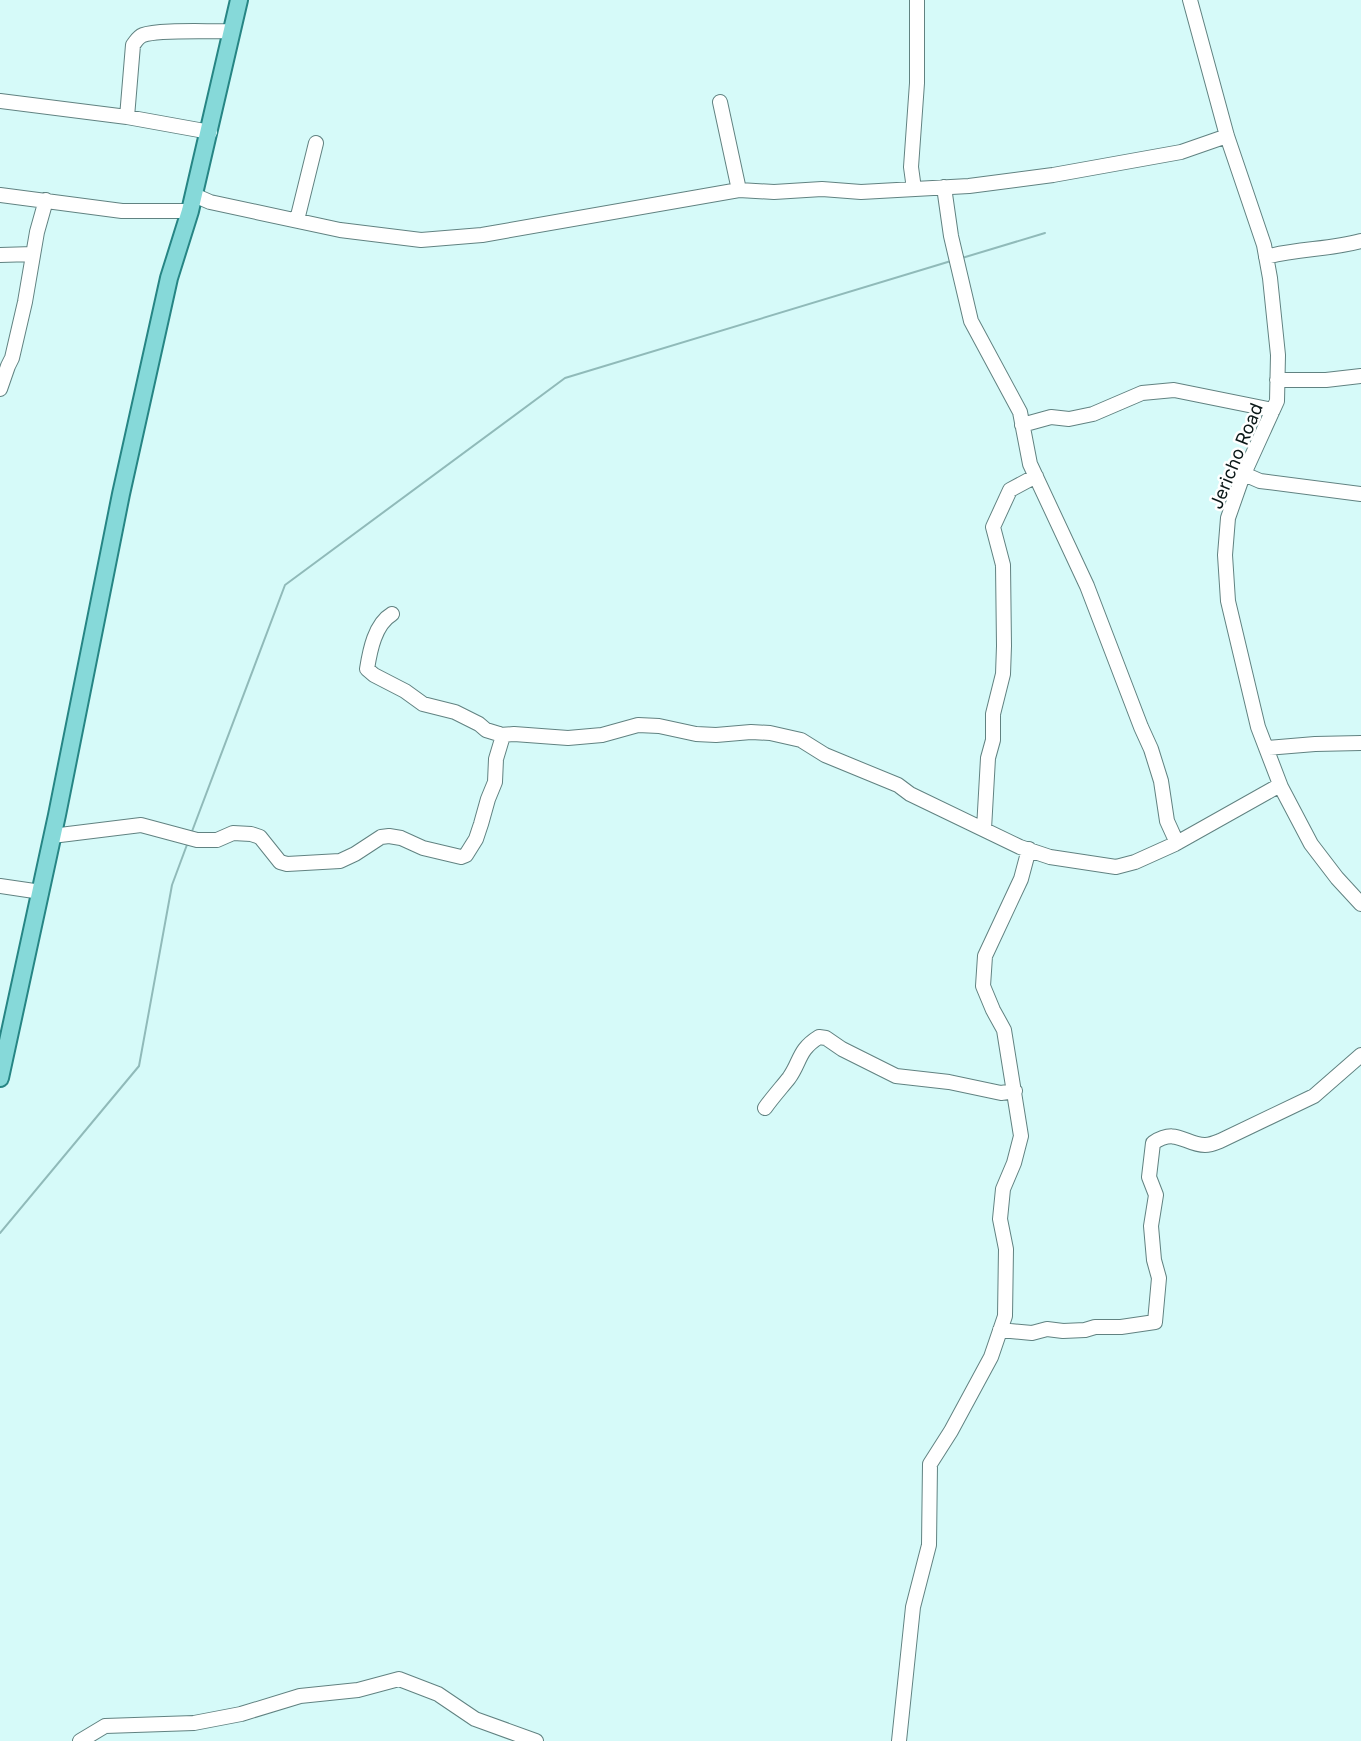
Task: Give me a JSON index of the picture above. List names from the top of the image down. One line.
{"streets":{"street":["Jericho Road"]}}
